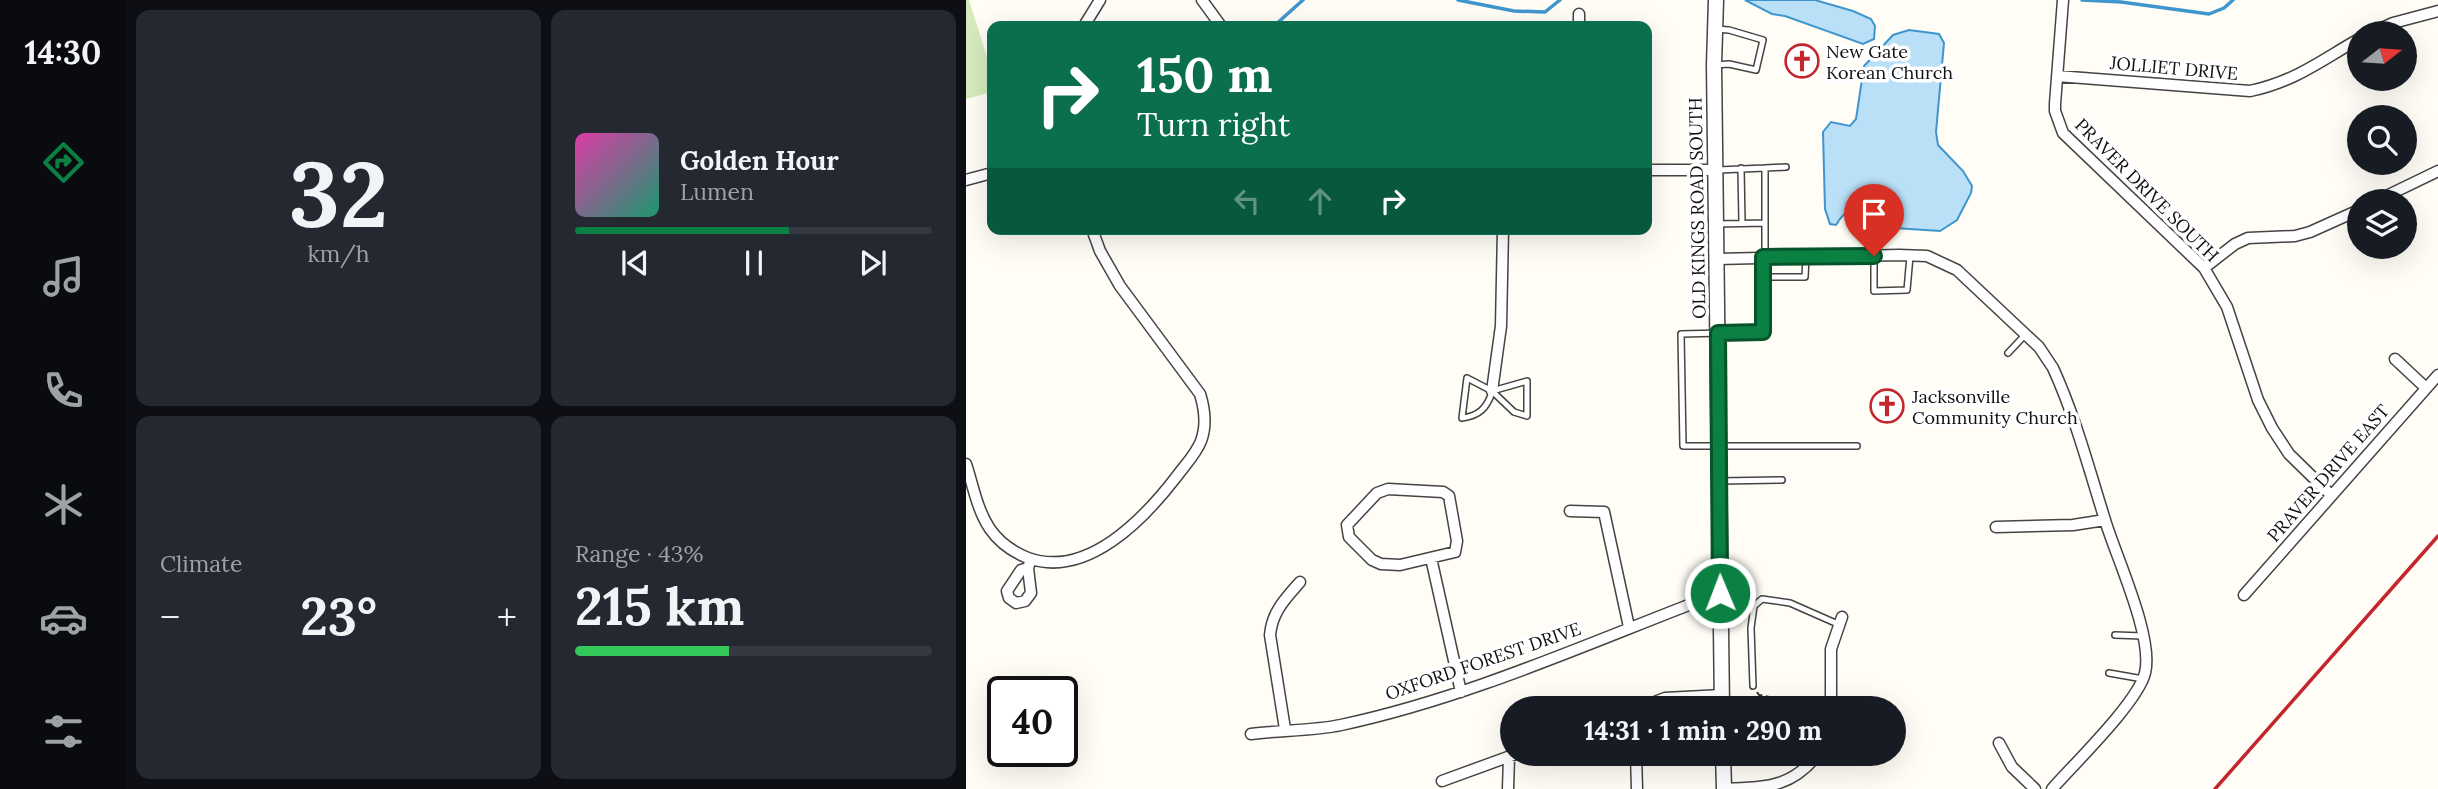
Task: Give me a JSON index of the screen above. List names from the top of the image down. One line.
{"streets":{"street":["JOLLIET DRIVE","PRAVER DRIVE SOUTH","OLD KINGS ROAD SOUTH","PRAVER DRIVE EAST","OXFORD FOREST DRIVE"]},"crossings":[["JOLLIET DRIVE","PRAVER DRIVE SOUTH"],["PRAVER DRIVE SOUTH","PRAVER DRIVE EAST"],["OLD KINGS ROAD SOUTH","OXFORD FOREST DRIVE"]],"places":{"church":["New Gate Korean Church","Jacksonville Community Church"]},"north":"right","page":{"tabs":"14:30","tile":[["32","km/h"],"Climate",["Range · 43%","215 km"]],"turn":["150 m","Turn right"],"song":["Golden Hour","Lumen"],"heat":["−","23°","+"],"limit":"40","trip":"14:31 · 1 min · 290 m"}}
